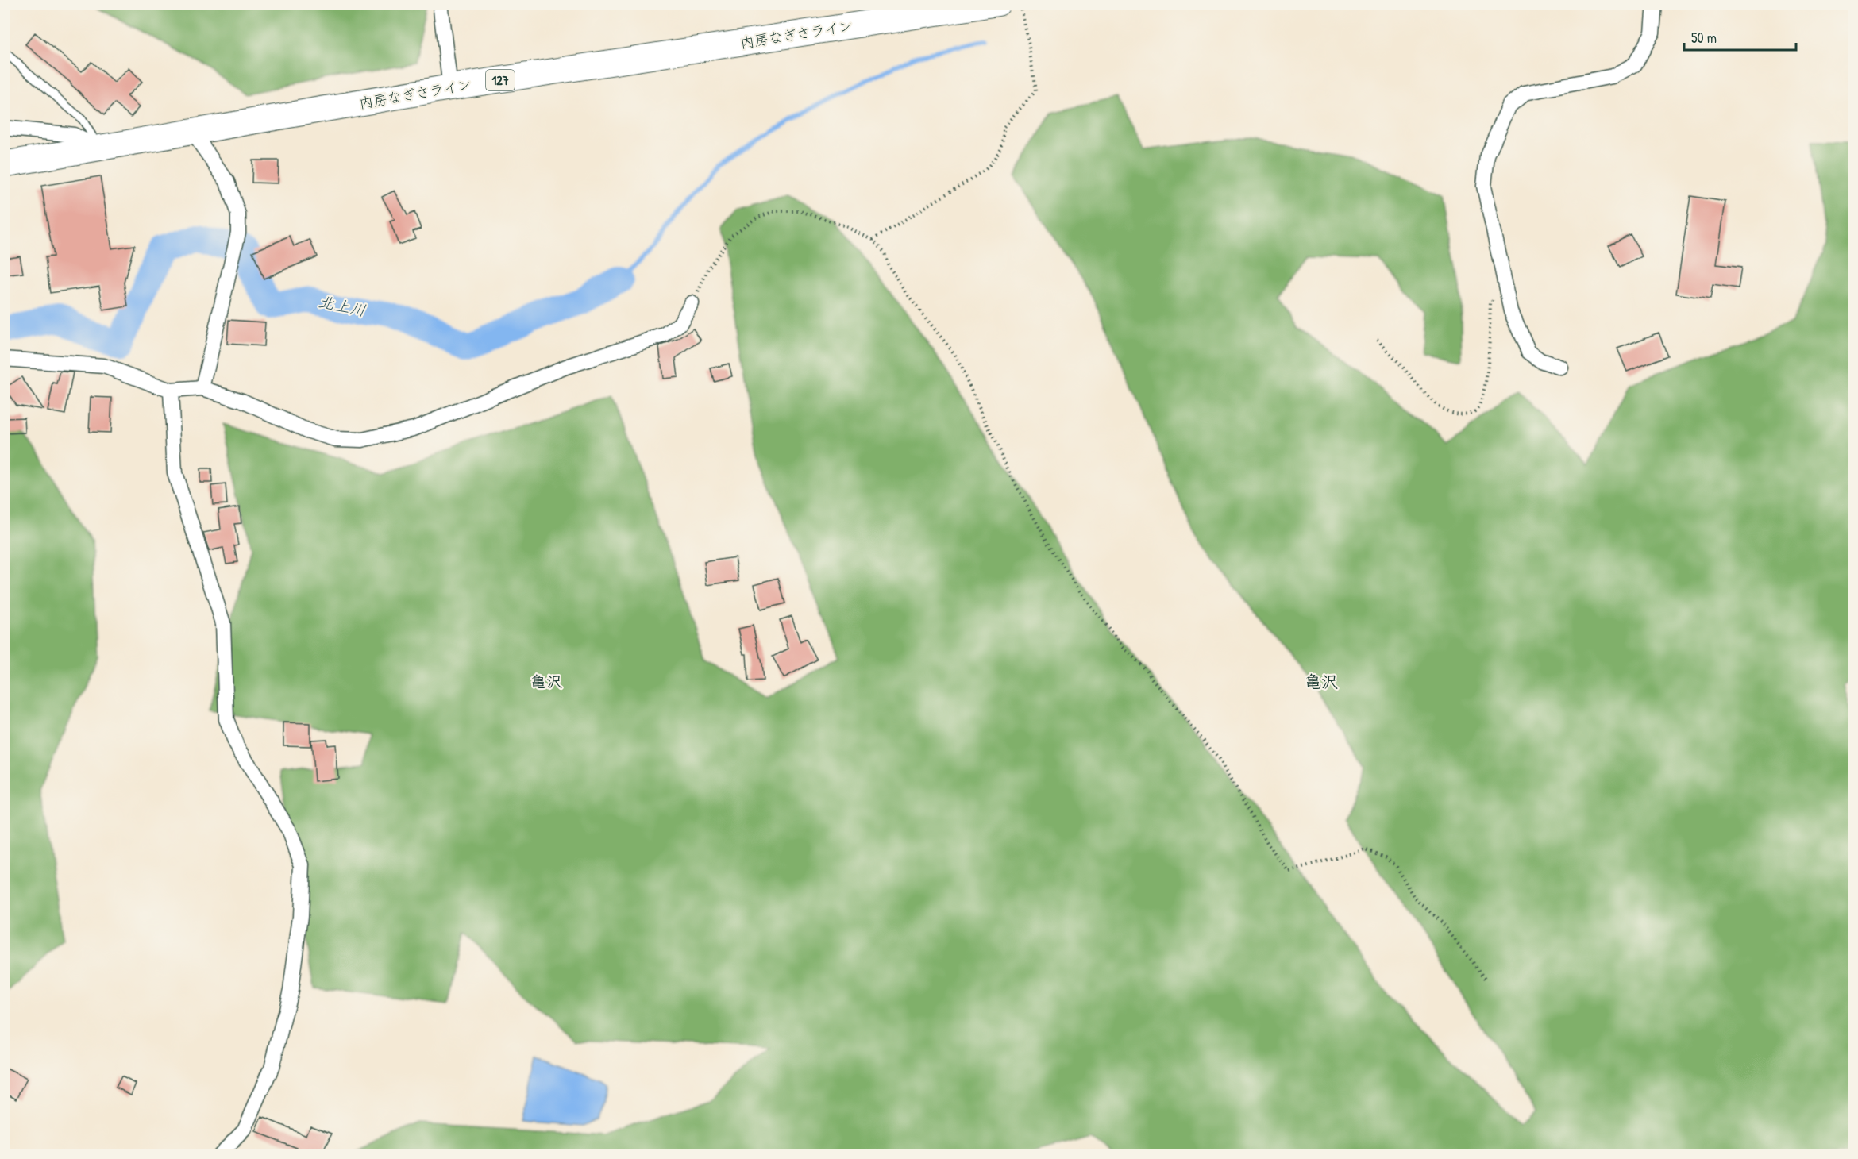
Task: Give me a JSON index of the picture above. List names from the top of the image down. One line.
{"streets":{"highway":["内房なぎさライン","127"]},"districts":["亀沢","亀沢"],"water":["北上川"],"scale_bar":"50 m"}
